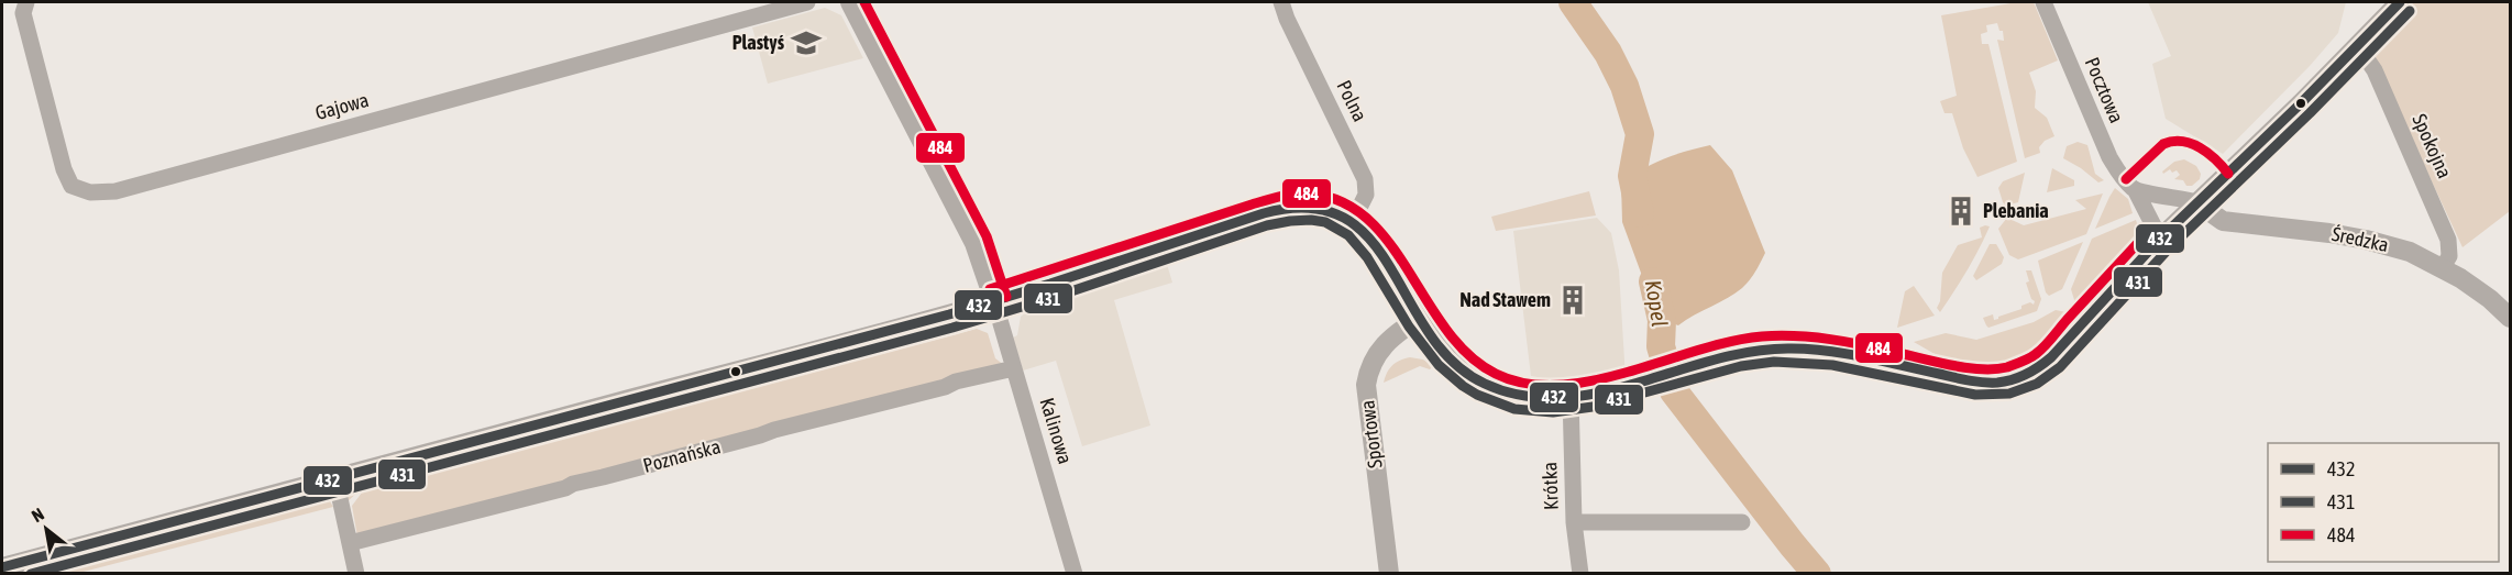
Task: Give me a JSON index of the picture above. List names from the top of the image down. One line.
{"streets":{"street":["Pocztowa","Polna","Gajowa","Spokojna","Średzka","Kalinowa","Sportowa","Poznańska","Krótka"]},"crossings":[["Spokojna","Średzka"],["Kalinowa","Poznańska"]],"water":["Kopel"],"places":{"school or university":["Plastyś"],"building":["Plebania","Nad Stawem"]},"lines":["transit line 432","transit line 484","transit line 431"],"legend":["432","431","484"],"north":"top left"}
